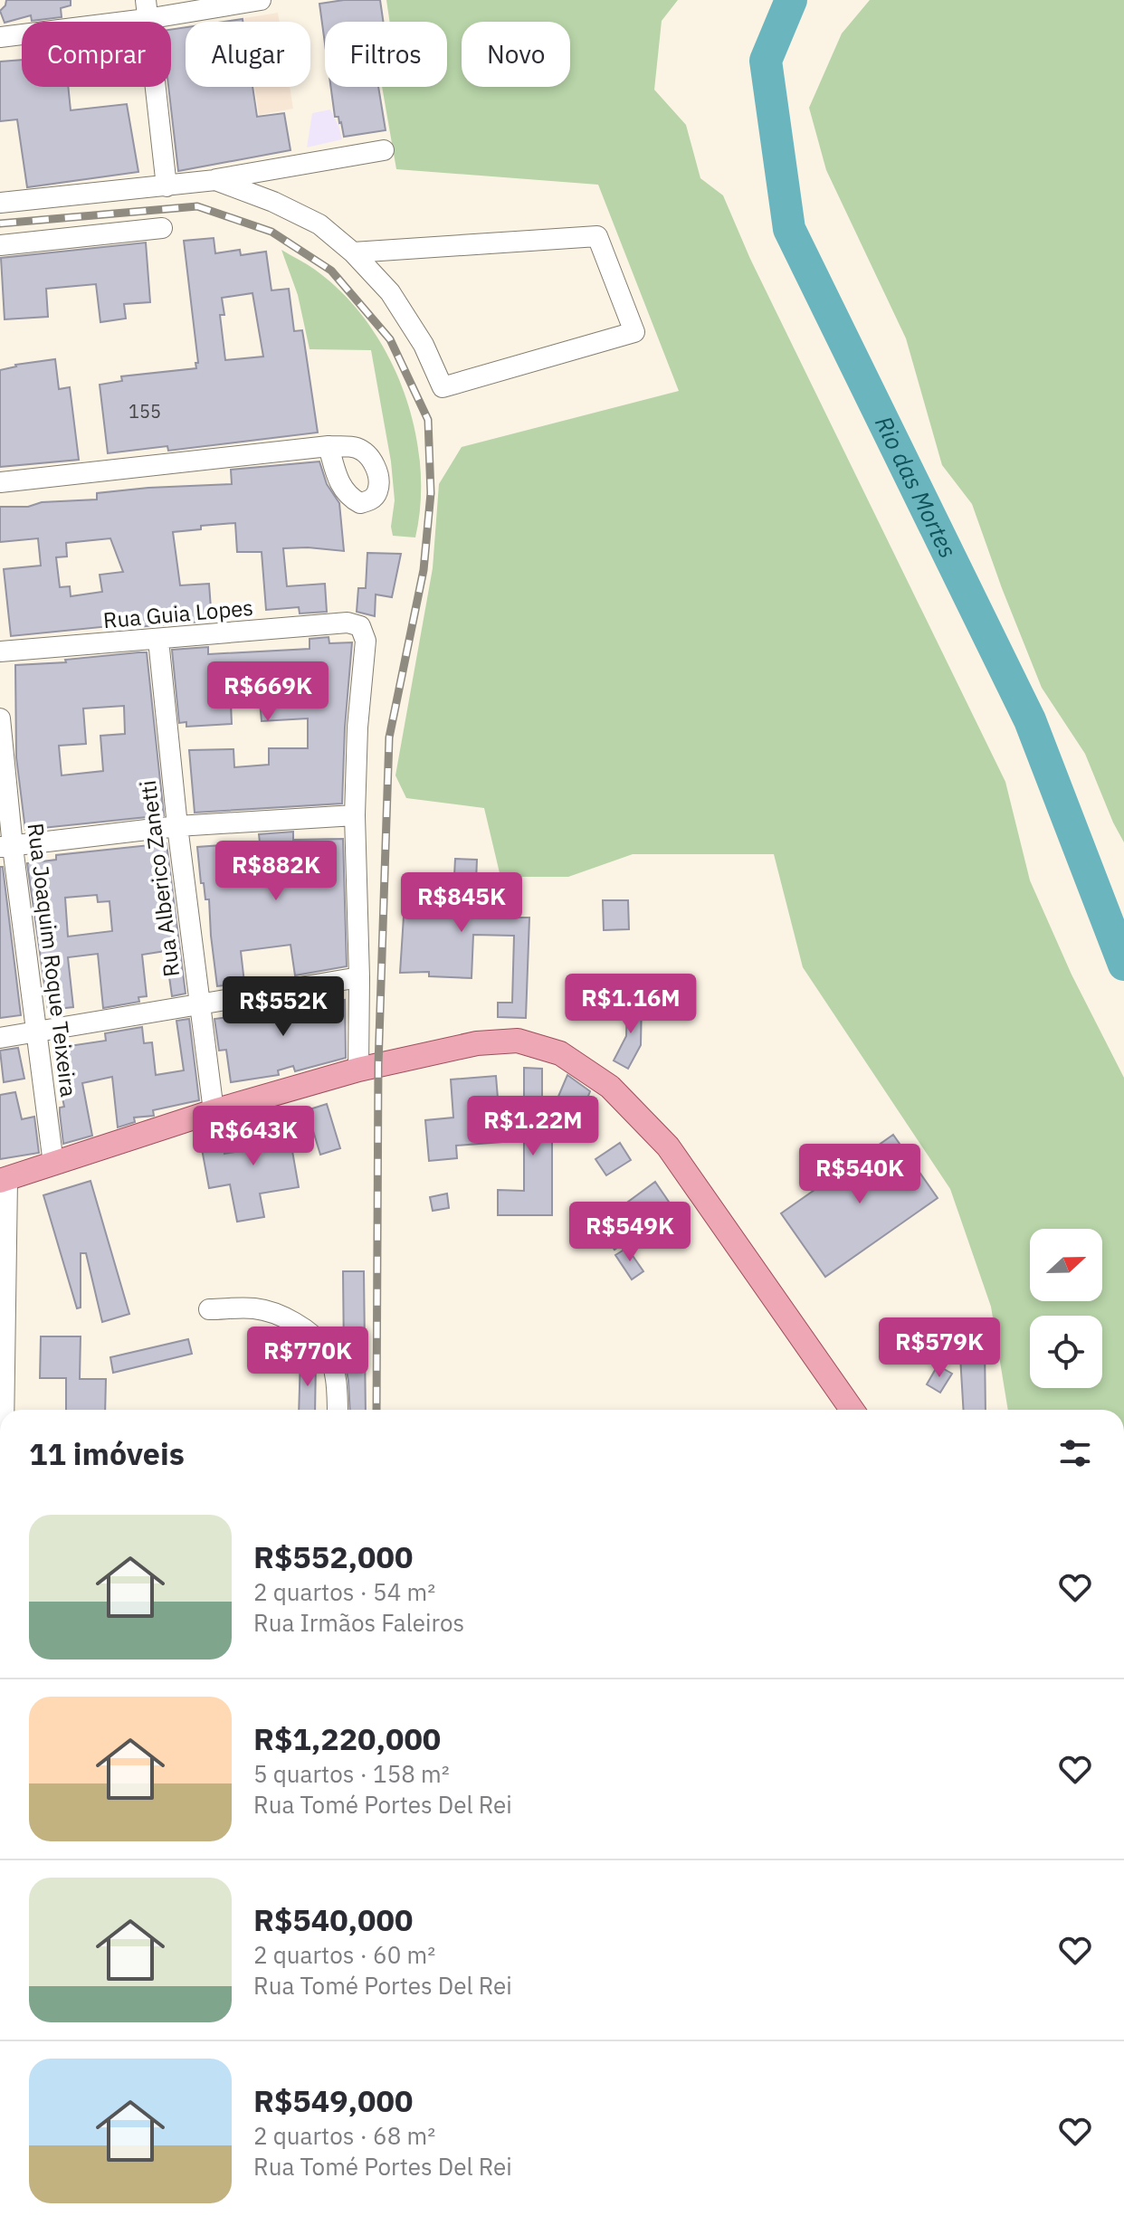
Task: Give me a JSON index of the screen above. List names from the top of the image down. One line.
{"streets":{"street":["Rua Guia Lopes","Rua Alberico Zanetti","Rua Joaquim Roque Teixeira"]},"crossings":[["Rua Guia Lopes","Rua Alberico Zanetti"]],"water":["Rio das Mortes"],"house_numbers":["155"],"north":"right","page":{"chip":["Comprar","Alugar","Filtros","Novo"],"price":["R$669K","R$882K","R$845K","R$1.16M","R$552K","R$1.22M","R$643K","R$540K","R$549K","R$579K","R$770K"],"heading":"11 imóveis","list":[{"name":"R$552,000","note":"2 quartos · 54 m² · Rua Irmãos Faleiros"},{"name":"R$1,220,000","note":"5 quartos · 158 m² · Rua Tomé Portes Del Rei"},{"name":"R$540,000","note":"2 quartos · 60 m² · Rua Tomé Portes Del Rei"},{"name":"R$549,000","note":"2 quartos · 68 m² · Rua Tomé Portes Del Rei"}]}}
